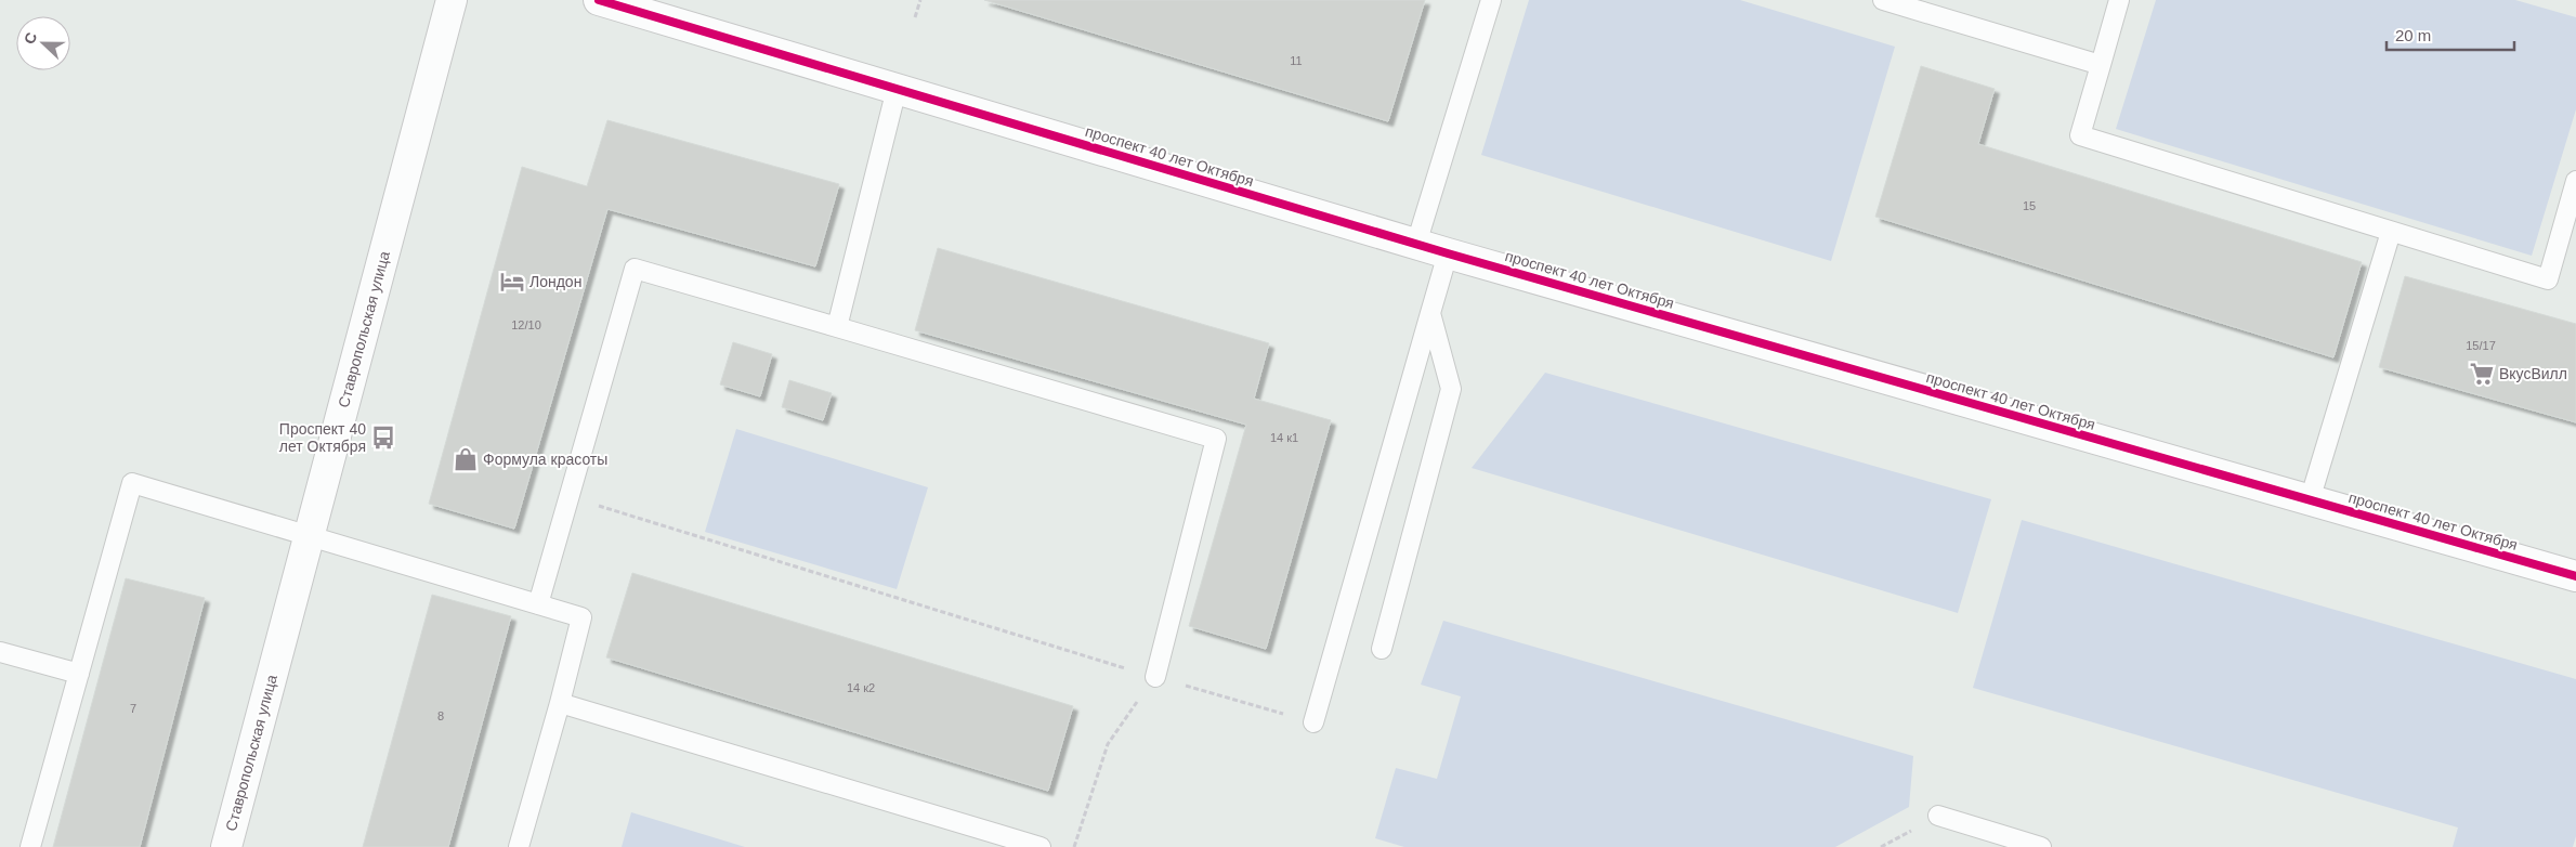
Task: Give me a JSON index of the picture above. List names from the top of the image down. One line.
{"streets":{"street":["проспект 40 лет Октября","Ставропольская улица"]},"places":{"hotel":["Лондон"],"supermarket":["ВкусВилл"],"bus stop":["Проспект 40 лет Октября"],"shop":["Формула красоты"]},"house_numbers":["11","15","12/10","15/17","14 к1","14 к2","7","8"],"scale_bar":"20 m","north":"left"}
